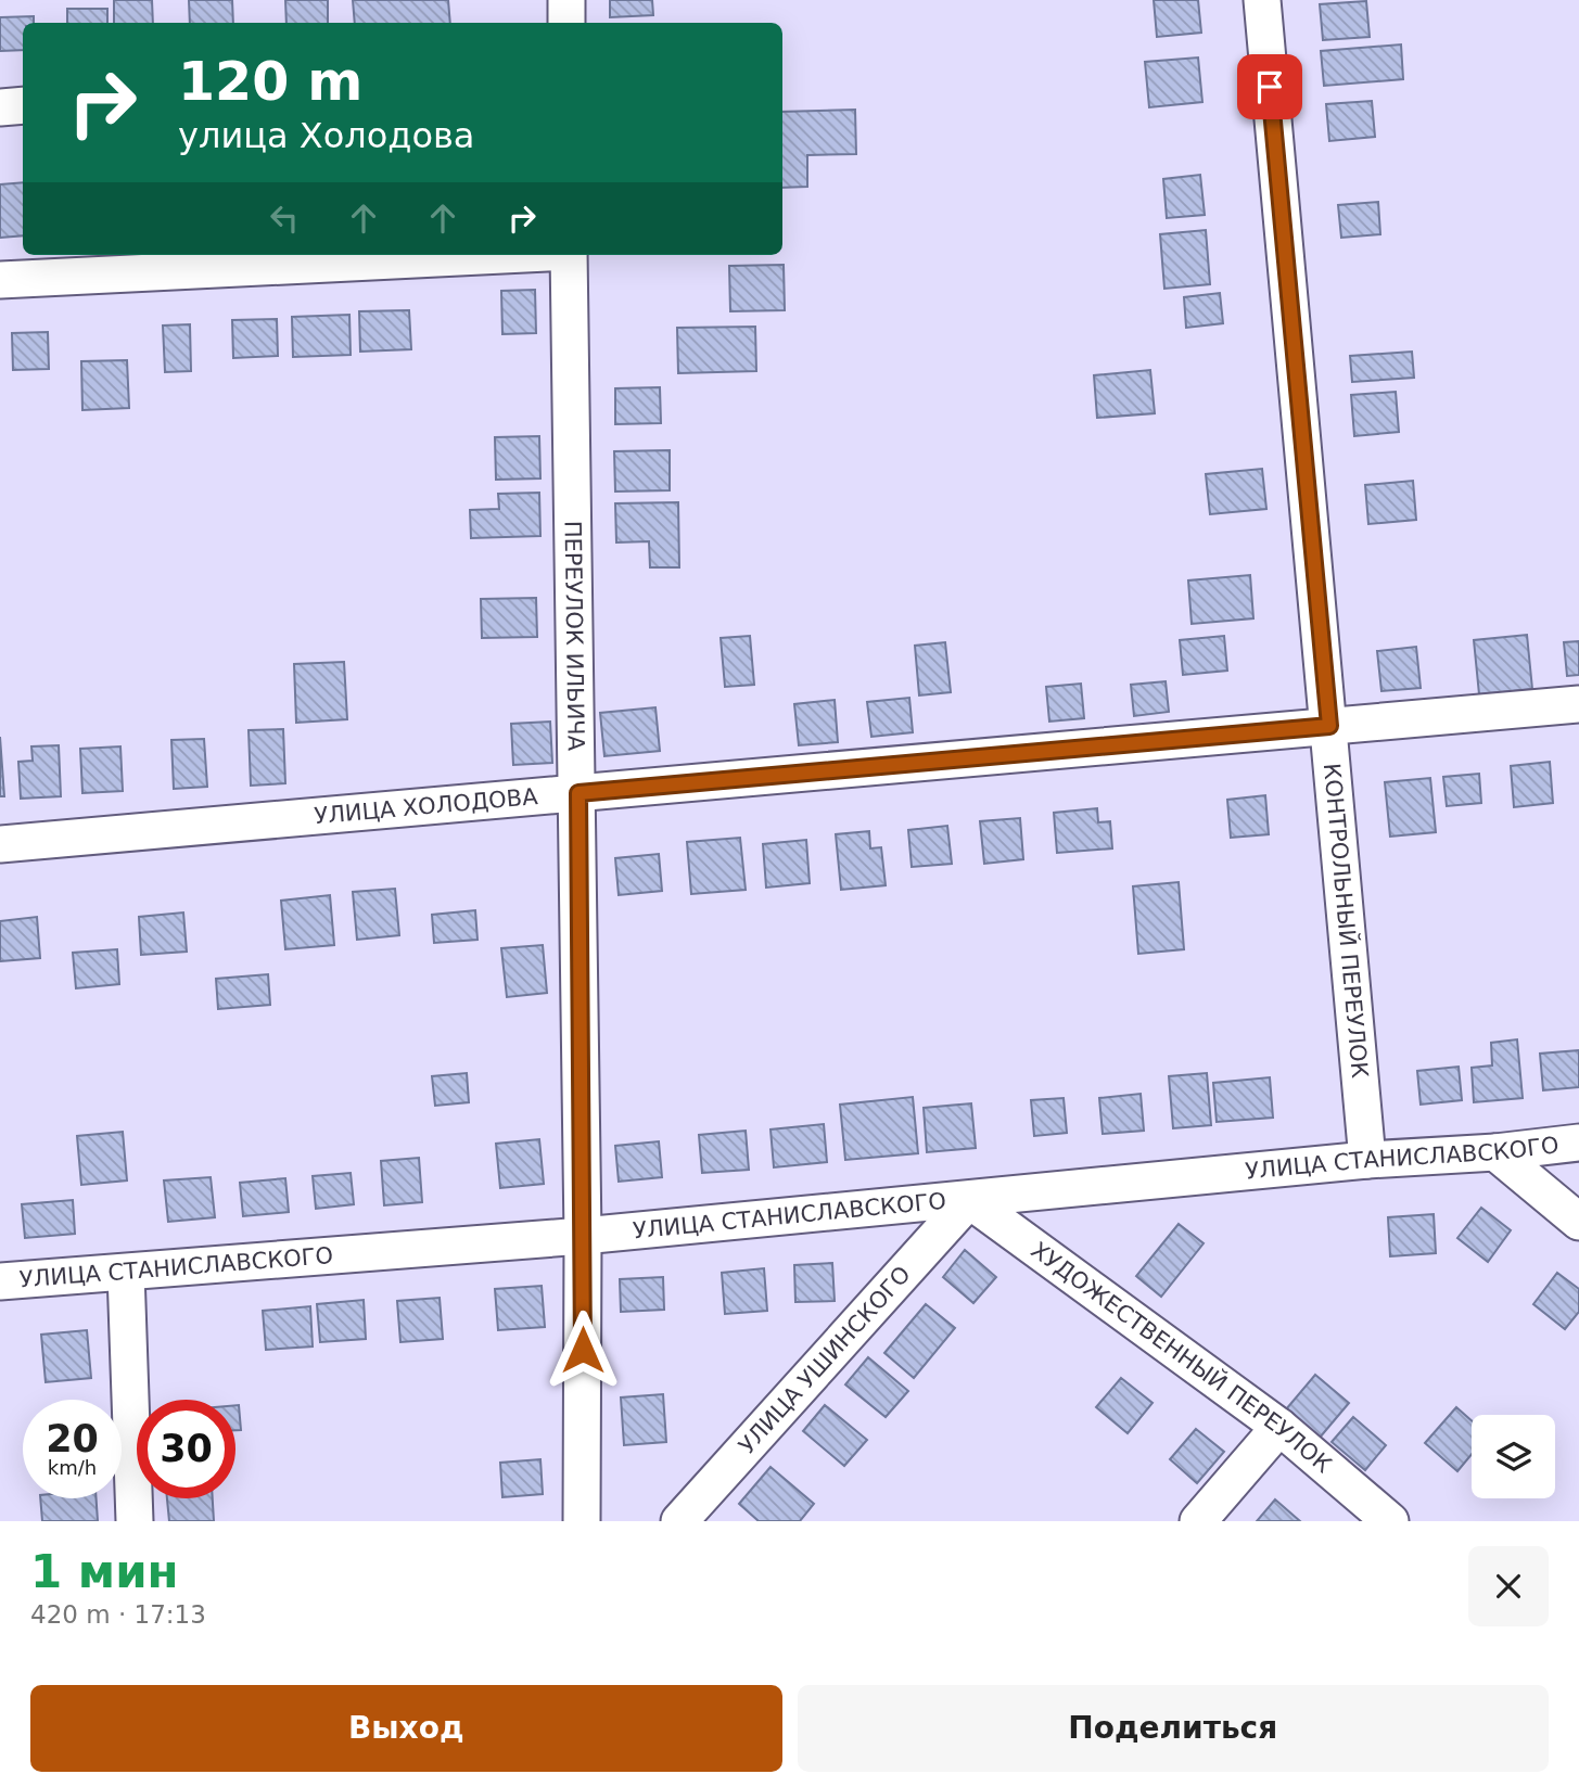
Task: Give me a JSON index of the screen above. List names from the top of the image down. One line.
{"streets":{"street":["ПЕРЕУЛОК ИЛЬИЧА","УЛИЦА ХОЛОДОВА","КОНТРОЛЬНЫЙ ПЕРЕУЛОК","УЛИЦА СТАНИСЛАВСКОГО","ХУДОЖЕСТВЕННЫЙ ПЕРЕУЛОК","УЛИЦА УШИНСКОГО"]},"crossings":[["ПЕРЕУЛОК ИЛЬИЧА","УЛИЦА ХОЛОДОВА"],["ПЕРЕУЛОК ИЛЬИЧА","УЛИЦА СТАНИСЛАВСКОГО"],["УЛИЦА ХОЛОДОВА","КОНТРОЛЬНЫЙ ПЕРЕУЛОК"],["КОНТРОЛЬНЫЙ ПЕРЕУЛОК","УЛИЦА СТАНИСЛАВСКОГО"],["УЛИЦА СТАНИСЛАВСКОГО","ХУДОЖЕСТВЕННЫЙ ПЕРЕУЛОК"],["УЛИЦА СТАНИСЛАВСКОГО","УЛИЦА УШИНСКОГО"],["ХУДОЖЕСТВЕННЫЙ ПЕРЕУЛОК","УЛИЦА УШИНСКОГО"]],"page":{"turn":["120 m","улица Холодова"],"speed":"20 km/h","limit":"30","heading":["1 мин","420 m · 17:13"],"buttons":["Выход","Поделиться"]}}
